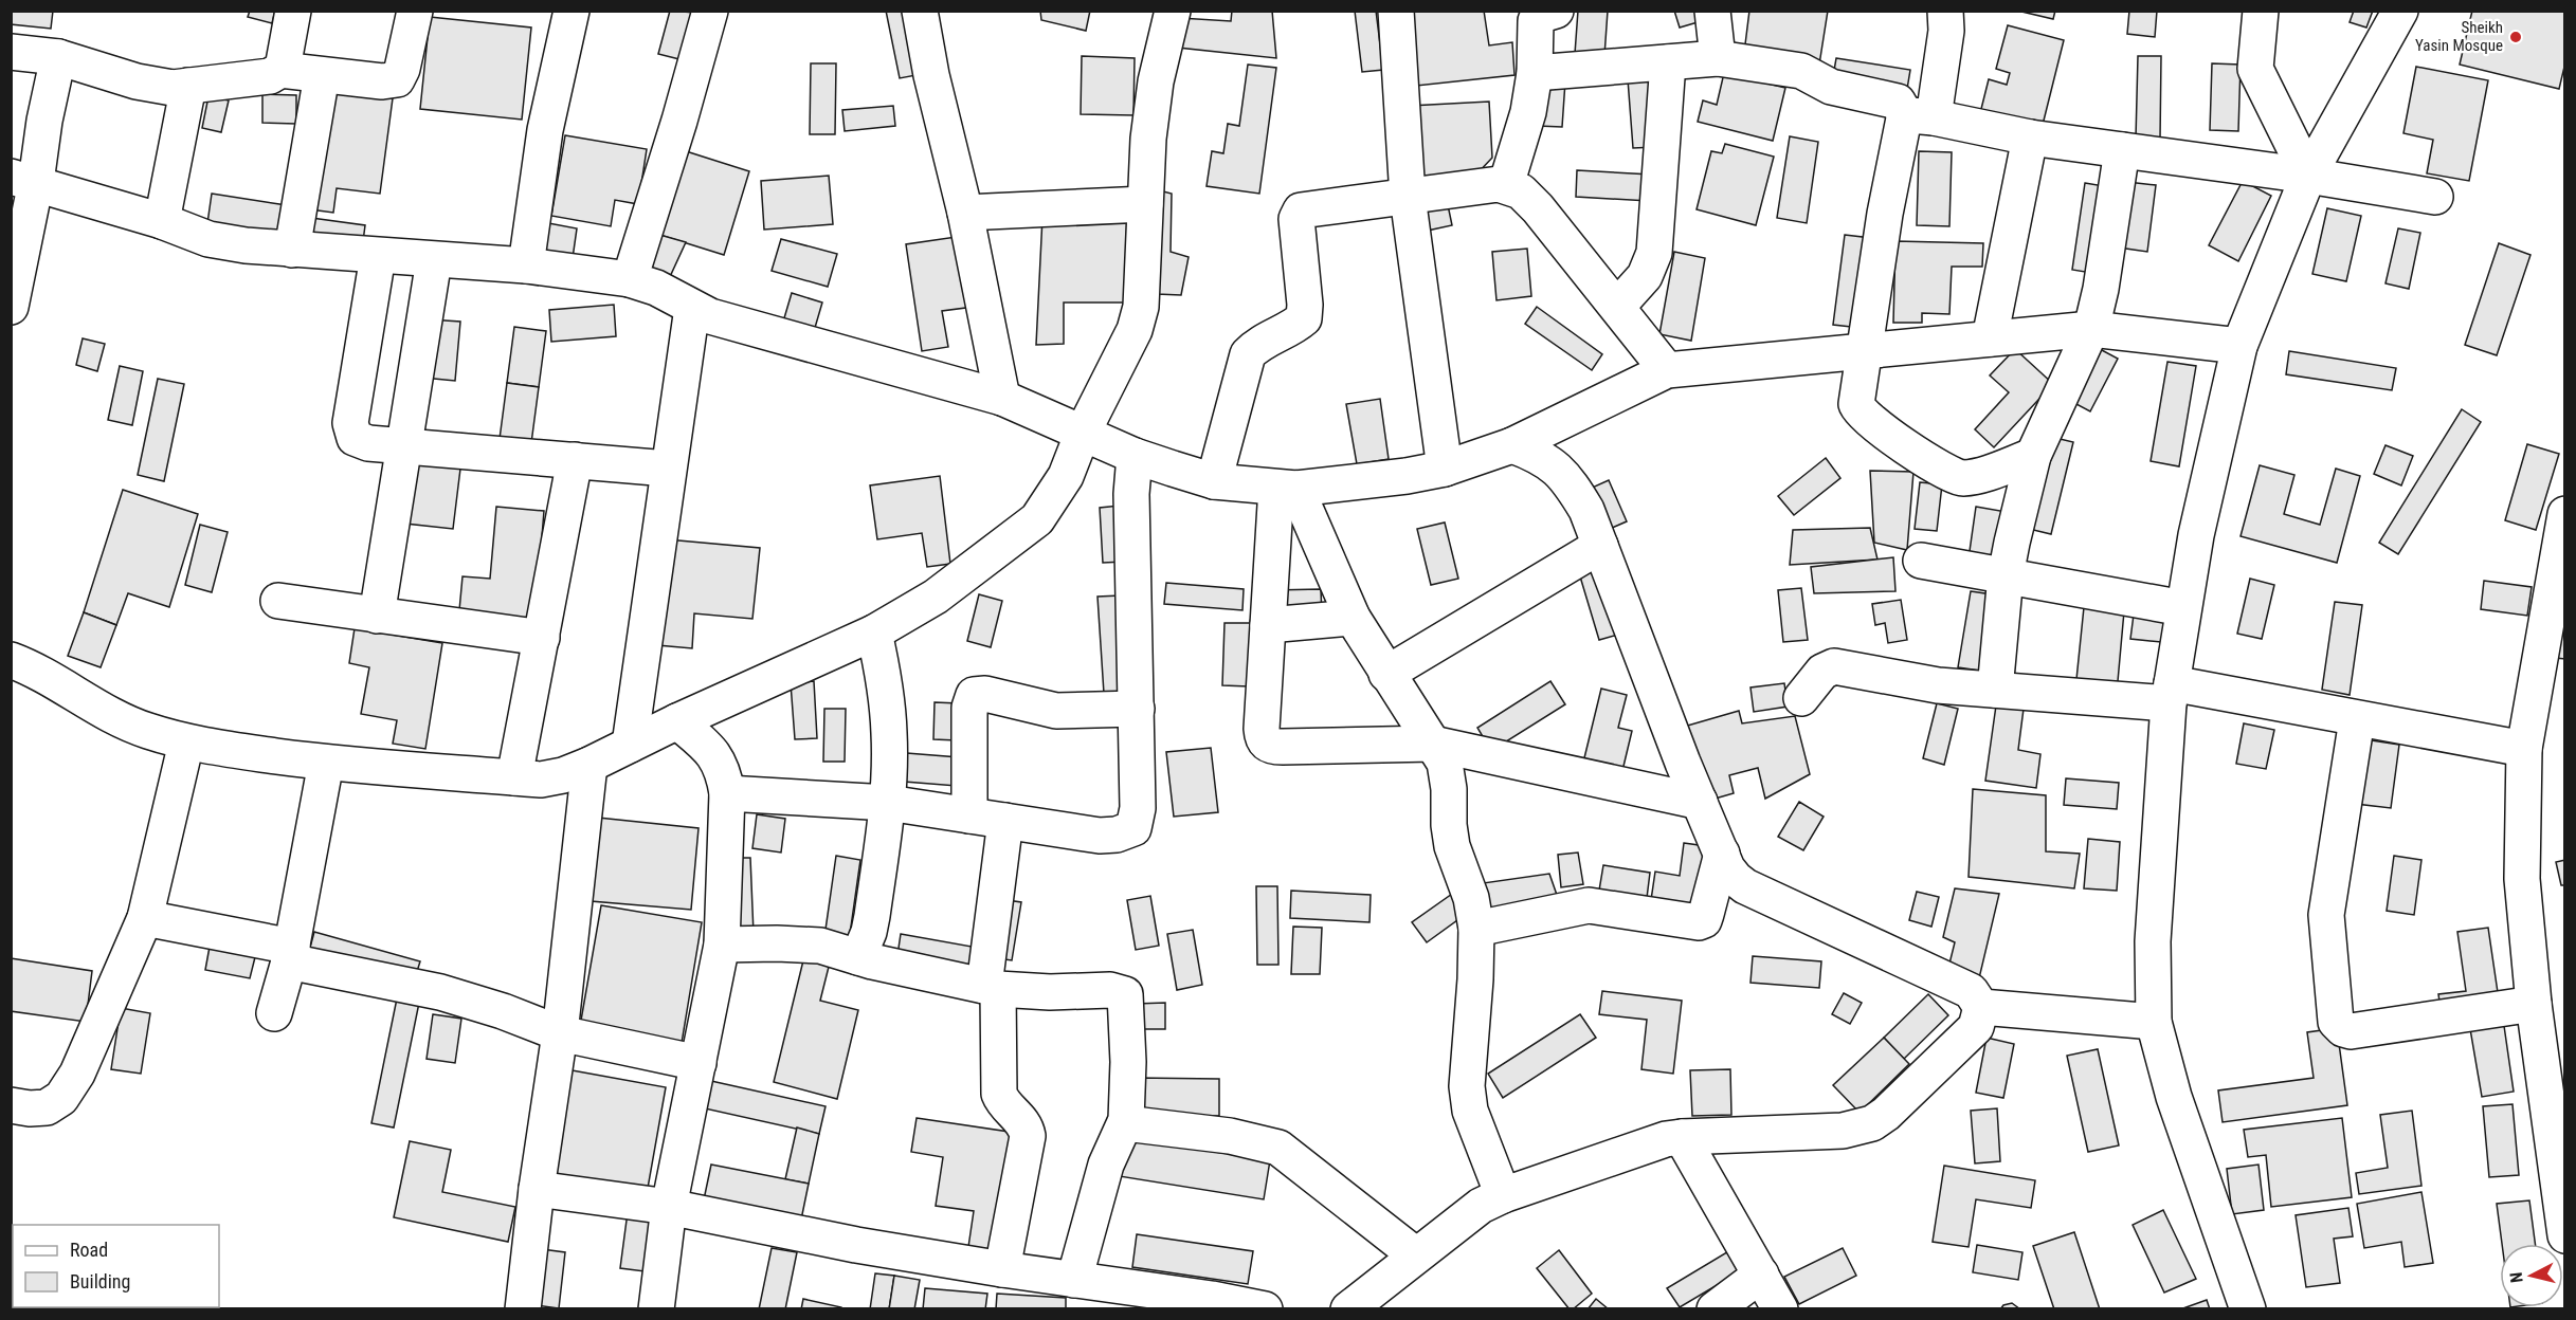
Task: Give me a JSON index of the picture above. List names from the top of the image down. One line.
{"places":["Sheikh Yasin Mosque"],"legend":["Road","Building"],"north":"left"}
